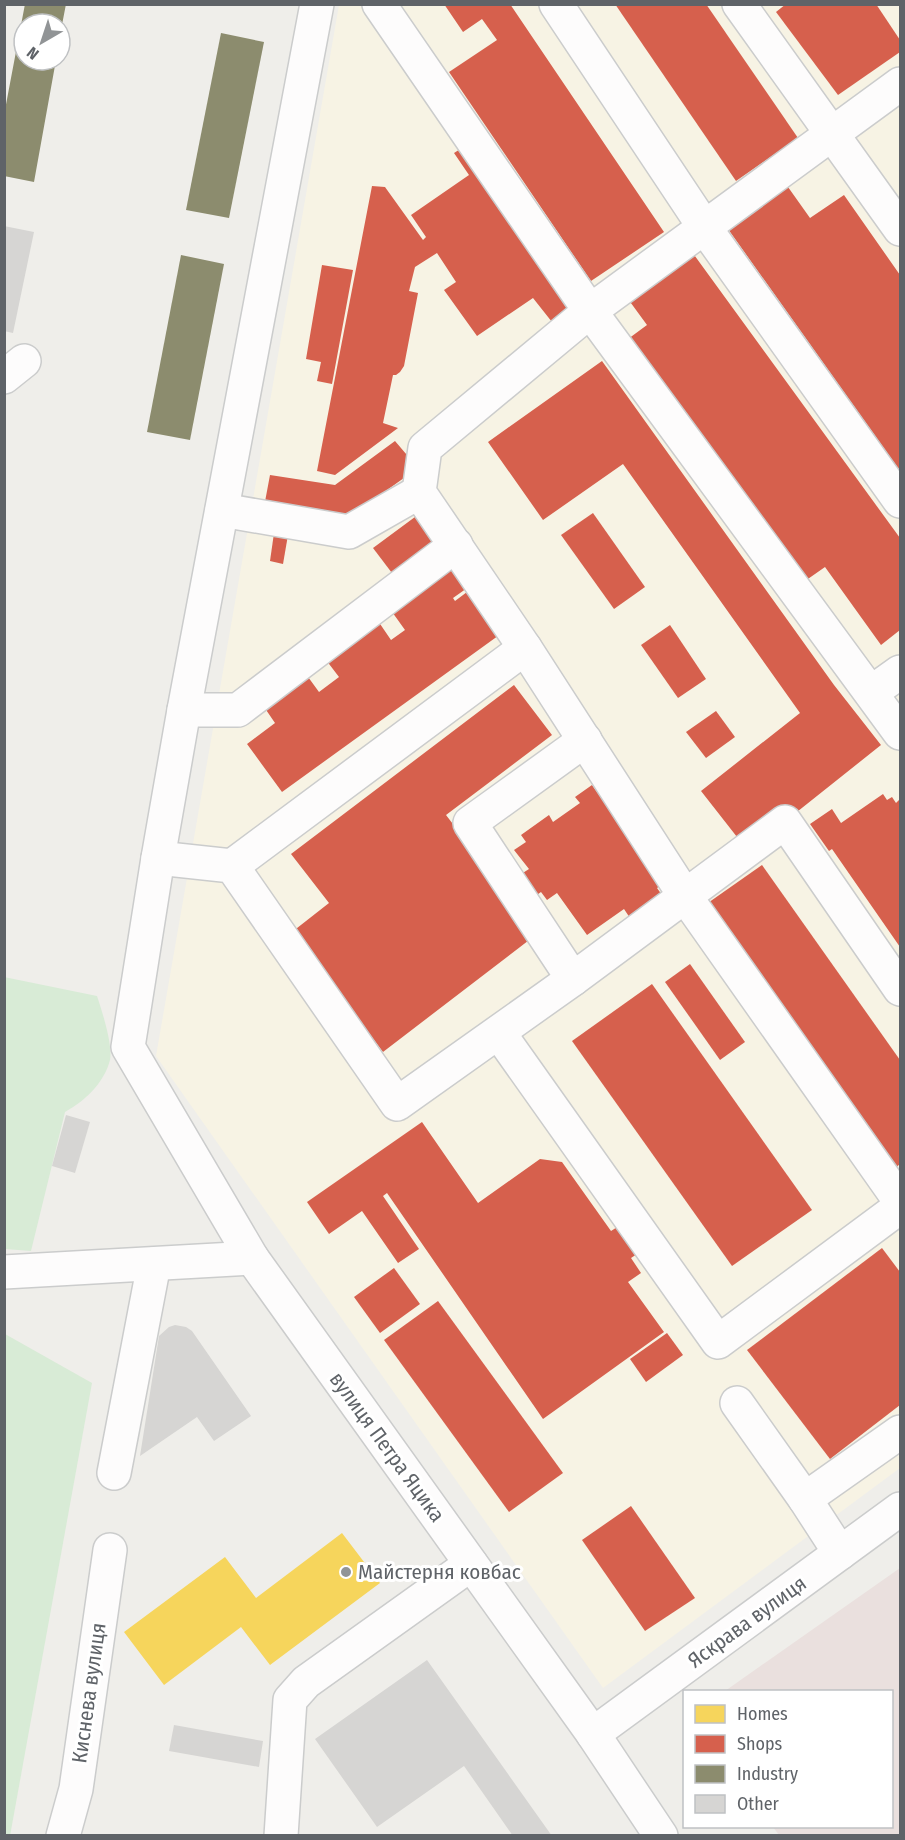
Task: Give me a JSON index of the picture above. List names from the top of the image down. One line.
{"streets":{"street":["вулиця Петра Яцика","Яскрава вулиця","Киснева вулиця"]},"crossings":[["вулиця Петра Яцика","Яскрава вулиця"]],"places":["Майстерня ковбас"],"legend":["Homes","Shops","Industry","Other"],"north":"bottom left"}
